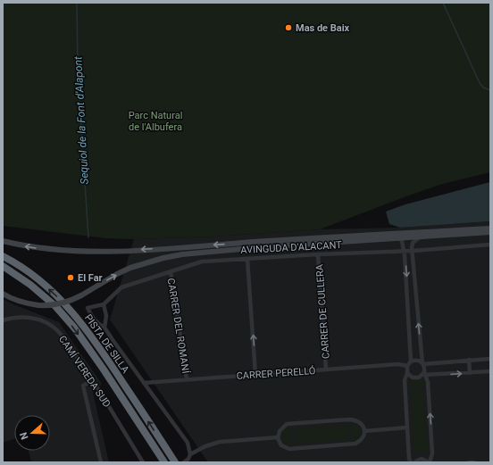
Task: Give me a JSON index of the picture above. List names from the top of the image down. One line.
{"streets":{"highway":["PISTA DE SILLA"],"main road":["AVINGUDA D'ALACANT"],"street":["CARRER DE CULLERA","CARRER DEL ROMANÍ","CAMÍ VEREDA SUD","CARRER PERELLÓ"]},"crossings":[["AVINGUDA D'ALACANT","CARRER DE CULLERA"],["AVINGUDA D'ALACANT","CARRER DEL ROMANÍ"],["CARRER DE CULLERA","CARRER PERELLÓ"],["CARRER DEL ROMANÍ","CARRER PERELLÓ"]],"water":["Sequiol de la Font d’Alapont"],"parks":["Parc Natural de l'Albufera"],"places":["Mas de Baix","El Far"],"north":"left"}
